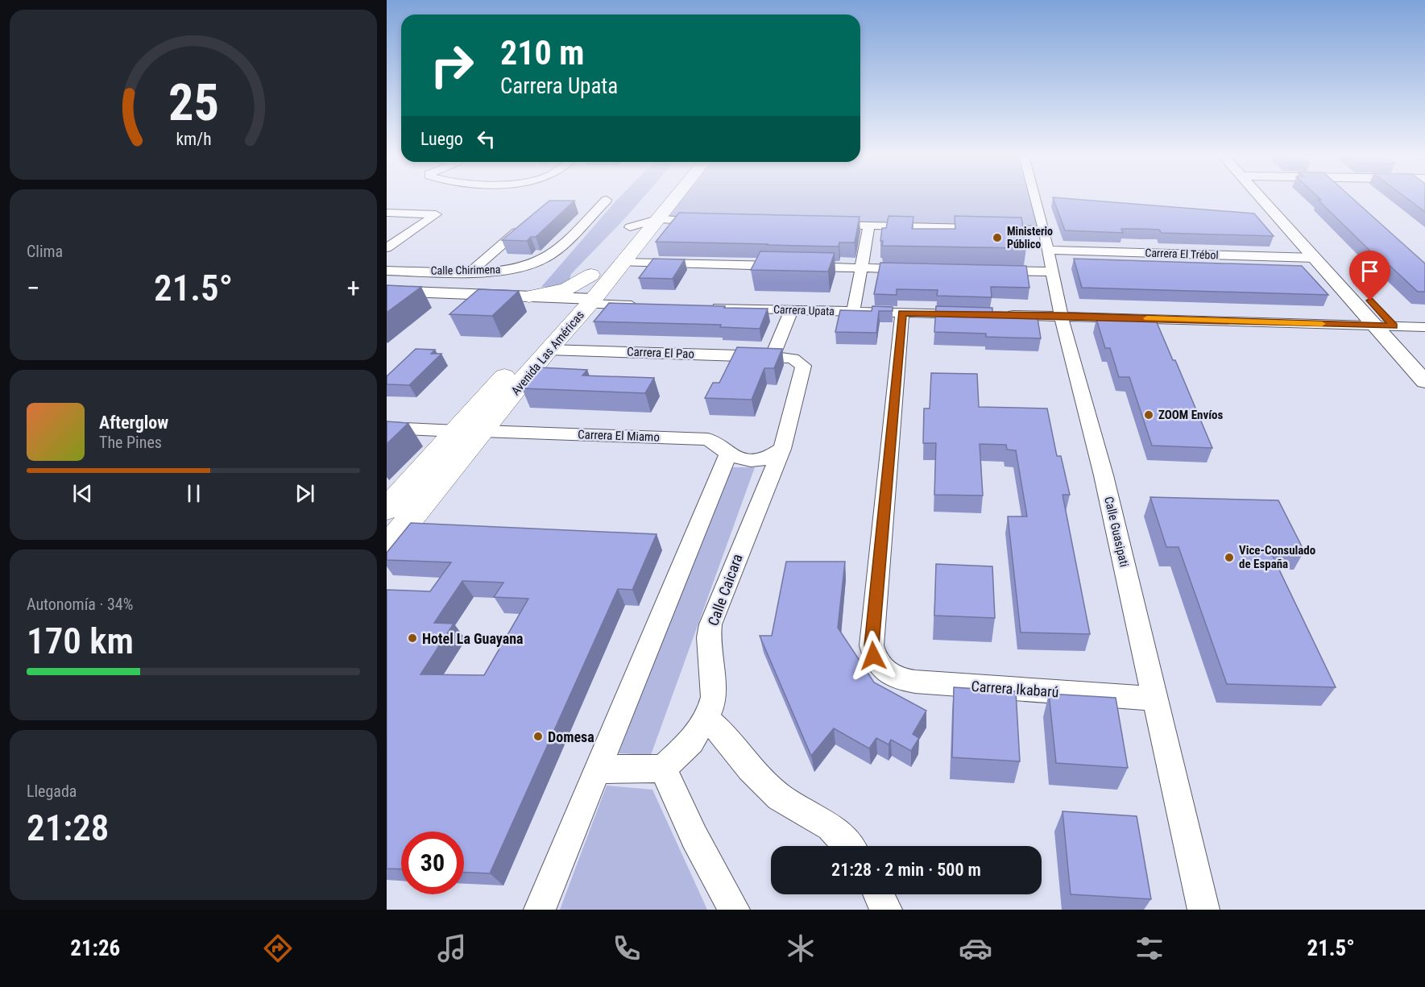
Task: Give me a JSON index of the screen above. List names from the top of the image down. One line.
{"streets":{"main road":["Avenida Las Américas"],"street":["Carrera El Trébol","Calle Chirimena","Carrera Upata","Carrera El Pao","Carrera El Miamo","Calle Guasipati","Calle Caicara","Carrera Ikabarú"]},"crossings":[["Carrera El Trébol","Calle Guasipati"],["Carrera Upata","Carrera Ikabarú"],["Avenida Las Américas","Carrera El Pao"],["Avenida Las Américas","Carrera El Miamo"],["Carrera El Pao","Calle Caicara"],["Carrera El Miamo","Calle Caicara"],["Calle Guasipati","Carrera Ikabarú"]],"places":["Ministerio Público","ZOOM Envíos","Vice-Consulado de España","Hotel La Guayana","Domesa"],"page":{"turn":["210 m","Carrera Upata"],"then":"Luego","tile":["Clima",["Autonomía · 34%","170 km"],["Llegada","21:28"]],"heat":["−","21.5°","+"],"song":["Afterglow","The Pines"],"limit":"30","trip":"21:28 · 2 min · 500 m","tabs":["21:26","21.5°"],"gauge":["25","km/h"]}}
